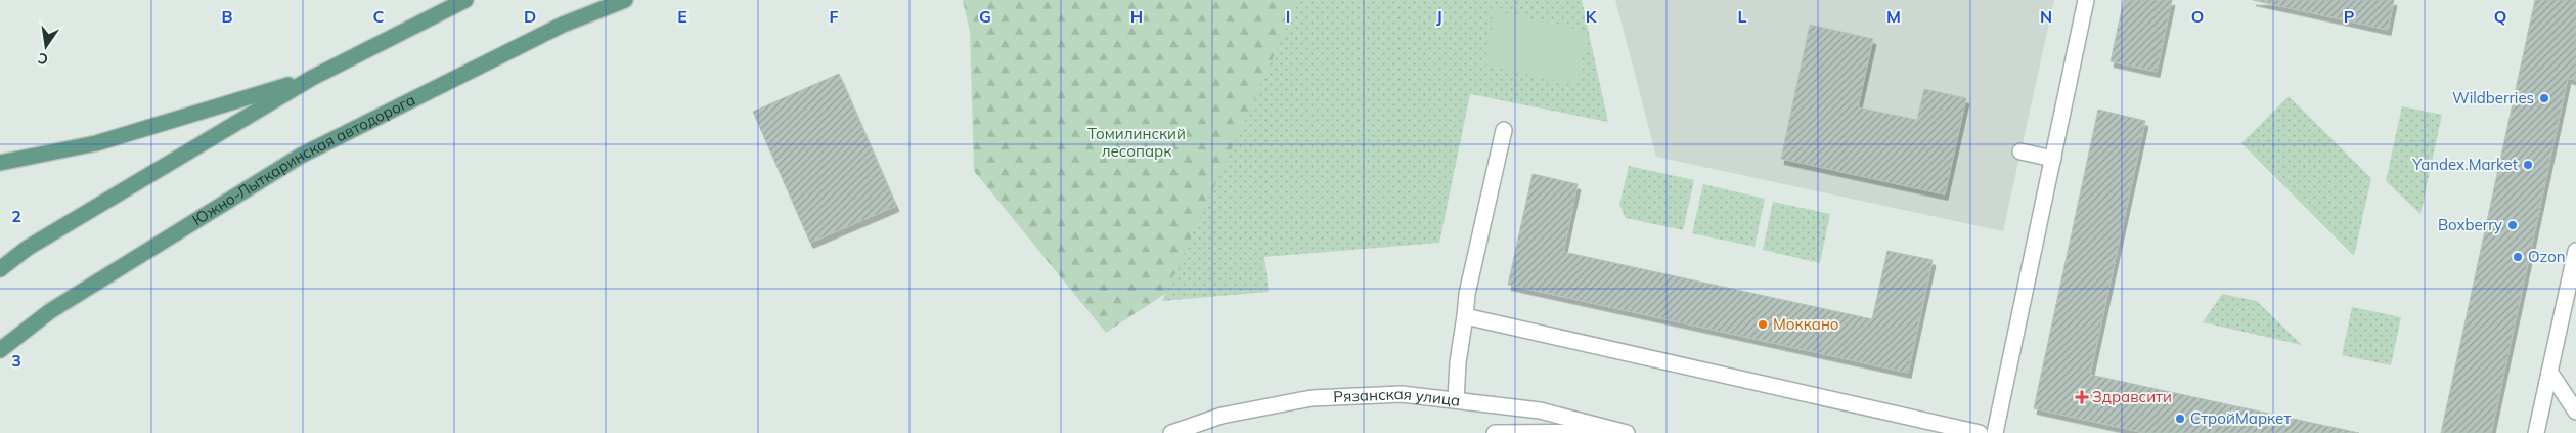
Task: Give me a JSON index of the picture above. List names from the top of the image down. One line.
{"streets":{"main road":["Южно-Лыткаринская автодорога"],"street":["Рязанская улица"]},"parks":["Томилинский лесопарк"],"places":{"other":["Wildberries","Yandex.Market","Boxberry","Ozon","Моккано","СтройМаркет"],"health":["Здравсити"]},"north":"bottom","grid":{"columns":["B","C","D","E","F","G","H","I","J","K","L","M","N","O","P","Q"],"rows":["2","3"]}}
